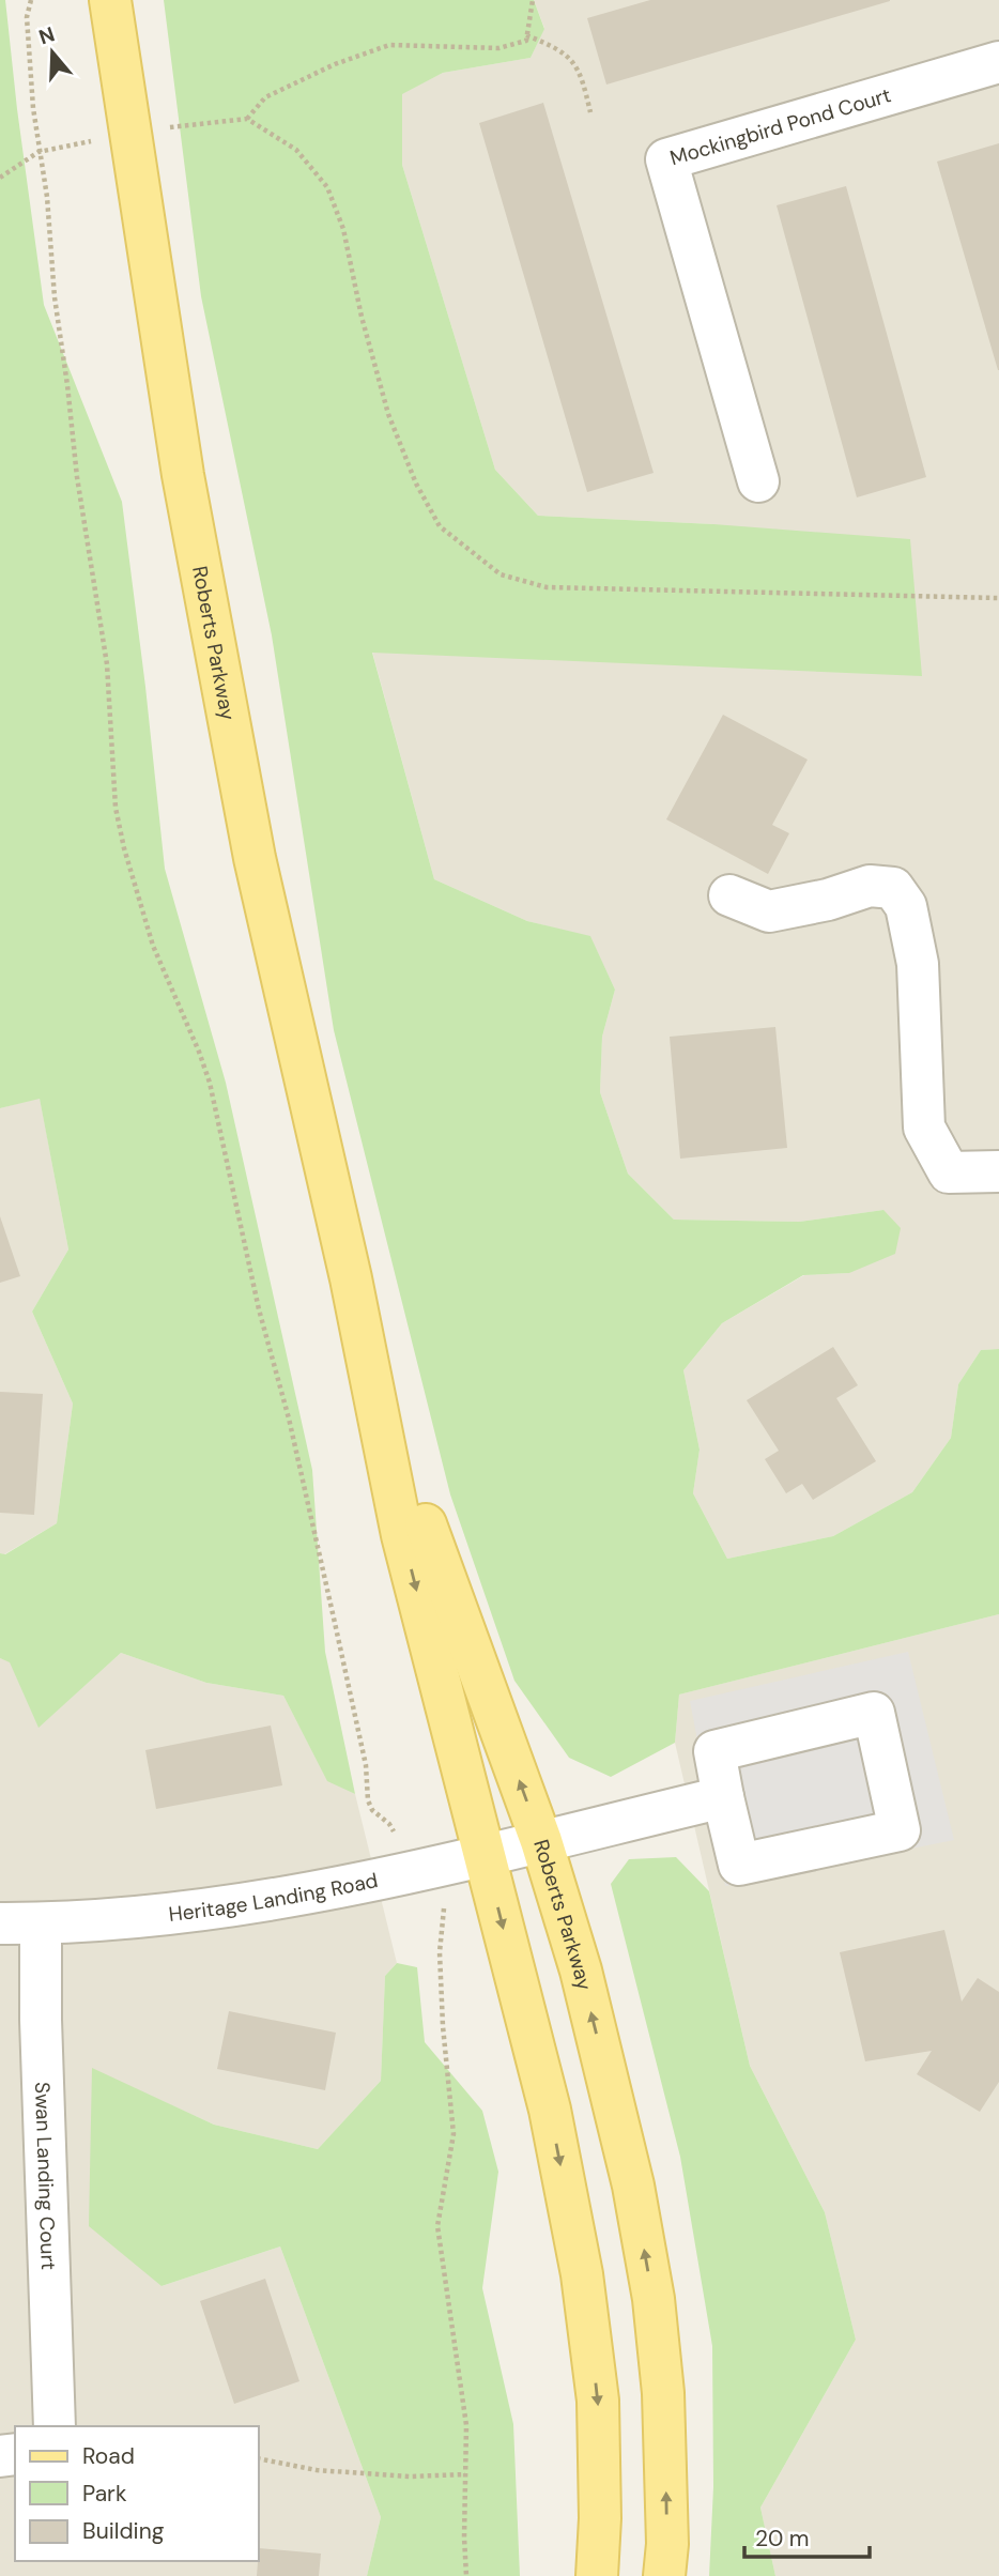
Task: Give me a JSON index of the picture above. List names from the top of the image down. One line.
{"streets":{"main road":["Roberts Parkway"],"street":["Mockingbird Pond Court","Heritage Landing Road","Swan Landing Court"]},"crossings":[["Roberts Parkway","Heritage Landing Road"],["Heritage Landing Road","Swan Landing Court"]],"legend":["Road","Park","Building"],"scale_bar":"20 m","north":"top"}
